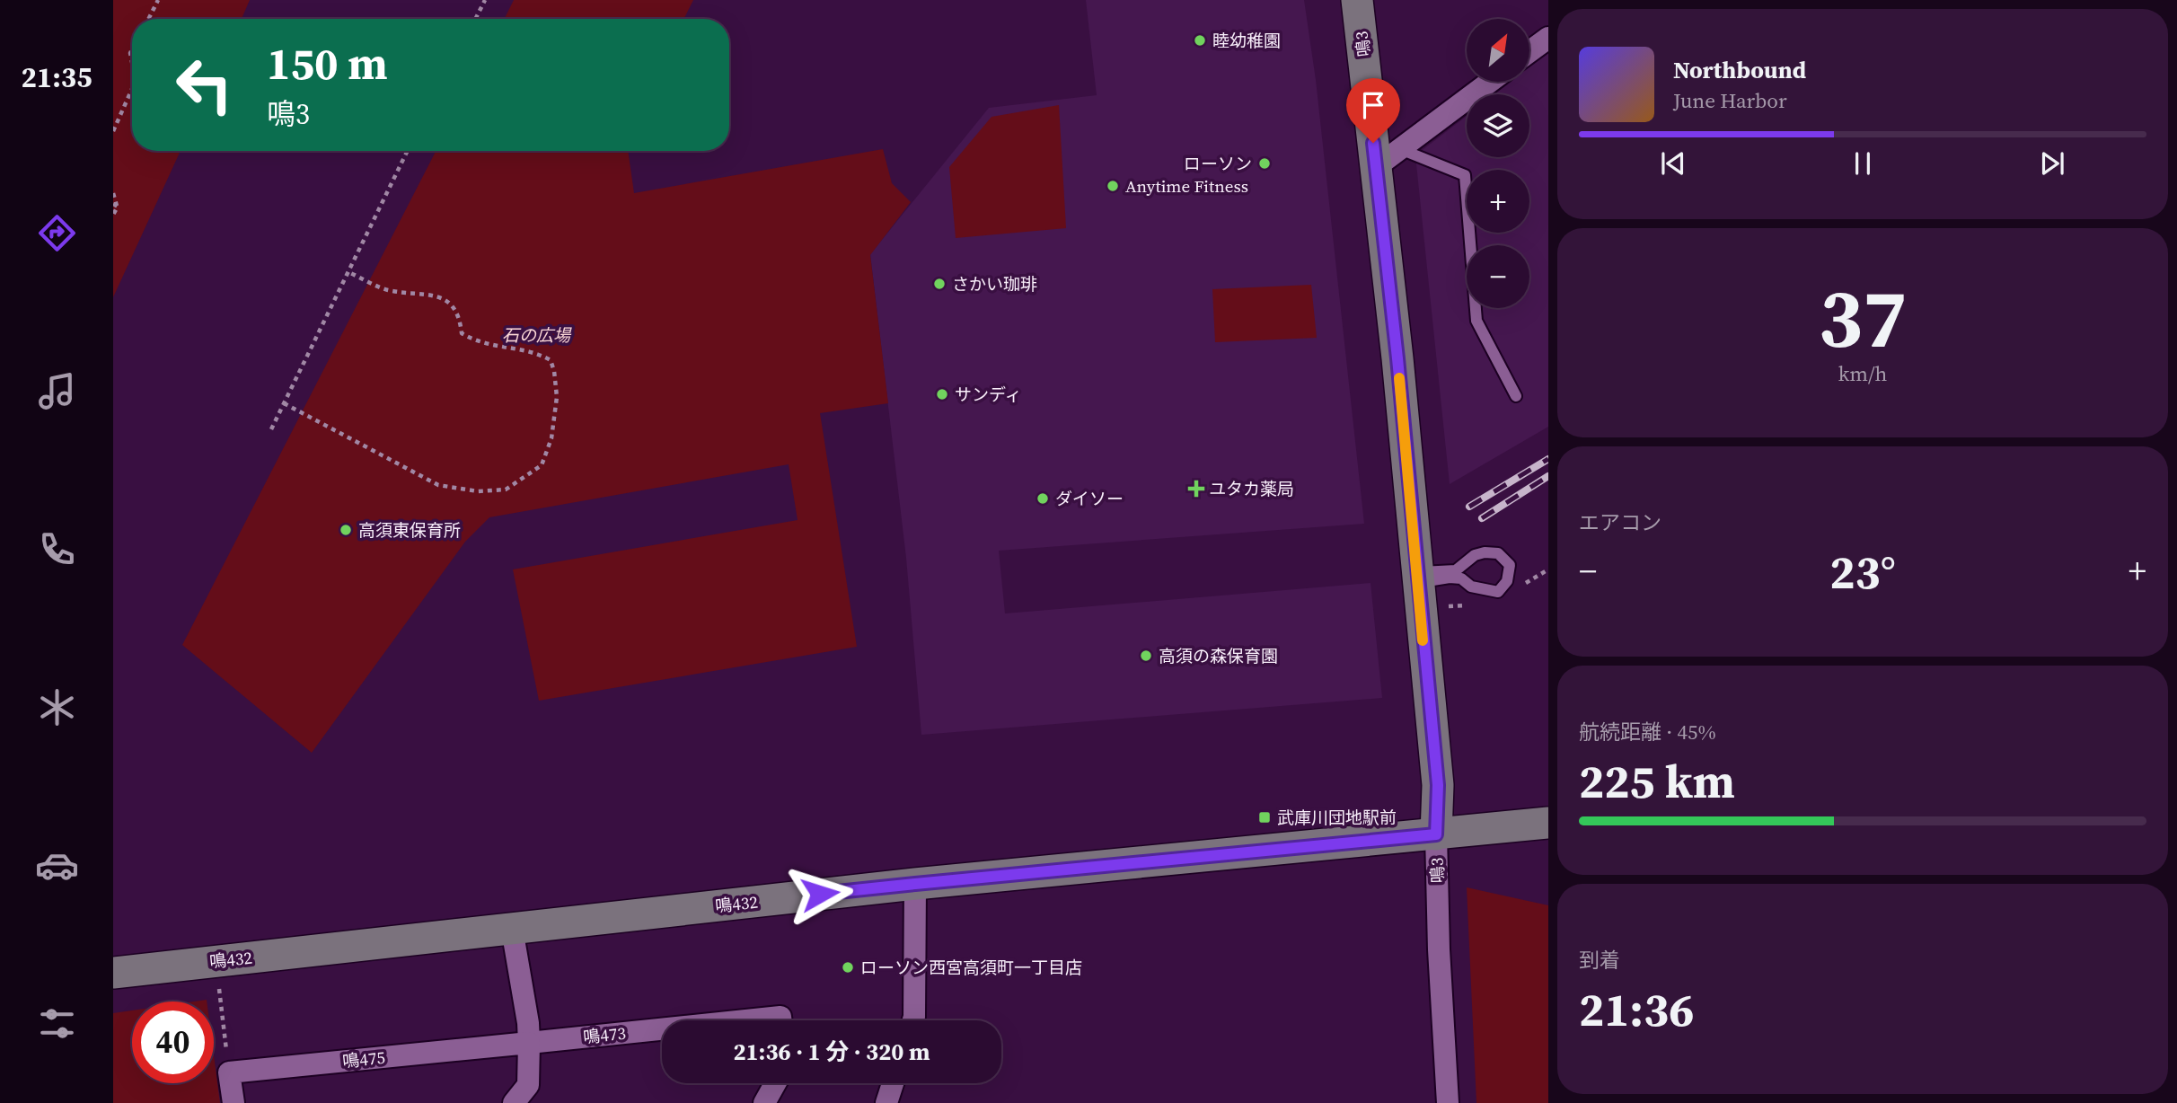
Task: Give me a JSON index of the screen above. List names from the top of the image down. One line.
{"streets":{"street":["鳴3","鳴432","鳴473","鳴475"]},"crossings":[["鳴3","鳴432"],["鳴473","鳴475"]],"parks":["石の広場"],"places":{"other":["睦幼稚園","ローソン","Anytime Fitness","さかい珈琲","サンディ","ダイソー","高須東保育所","高須の森保育園","ローソン西宮高須町一丁目店"],"health":["ユタカ薬局"],"transit":["武庫川団地駅前"]},"north":"top right","page":{"tabs":"21:35","map_buttons":["+","−"],"turn":["150 m","鳴3"],"song":["Northbound","June Harbor"],"tile":[["37","km/h"],"エアコン",["航続距離 · 45%","225 km"],["到着","21:36"]],"heat":["−","23°","+"],"limit":"40","trip":"21:36 · 1 分 · 320 m"}}
